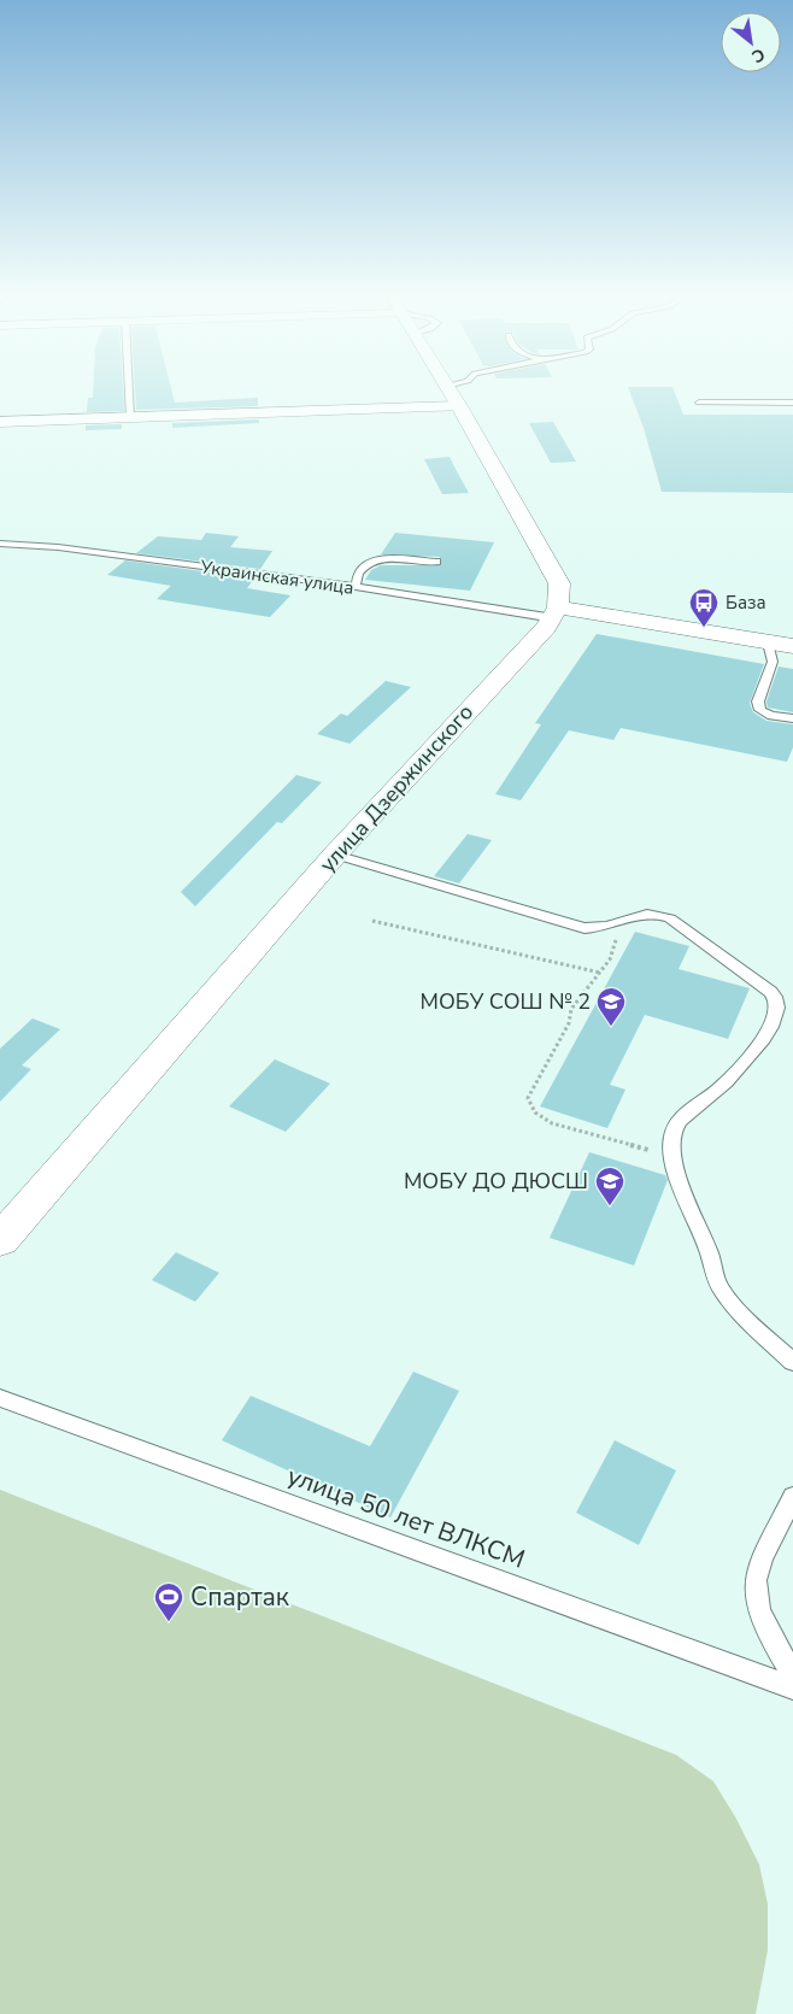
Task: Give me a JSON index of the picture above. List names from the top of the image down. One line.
{"streets":{"main road":["Украинская улица","улица Дзержинского"],"lane":["улица 50 лет ВЛКСМ"]},"crossings":[["Украинская улица","улица Дзержинского"]],"places":{"bus stop":["База"],"school or university":["МОБУ СОШ № 2","МОБУ ДО ДЮСШ"],"sports":["Спартак"]},"north":"bottom right"}
